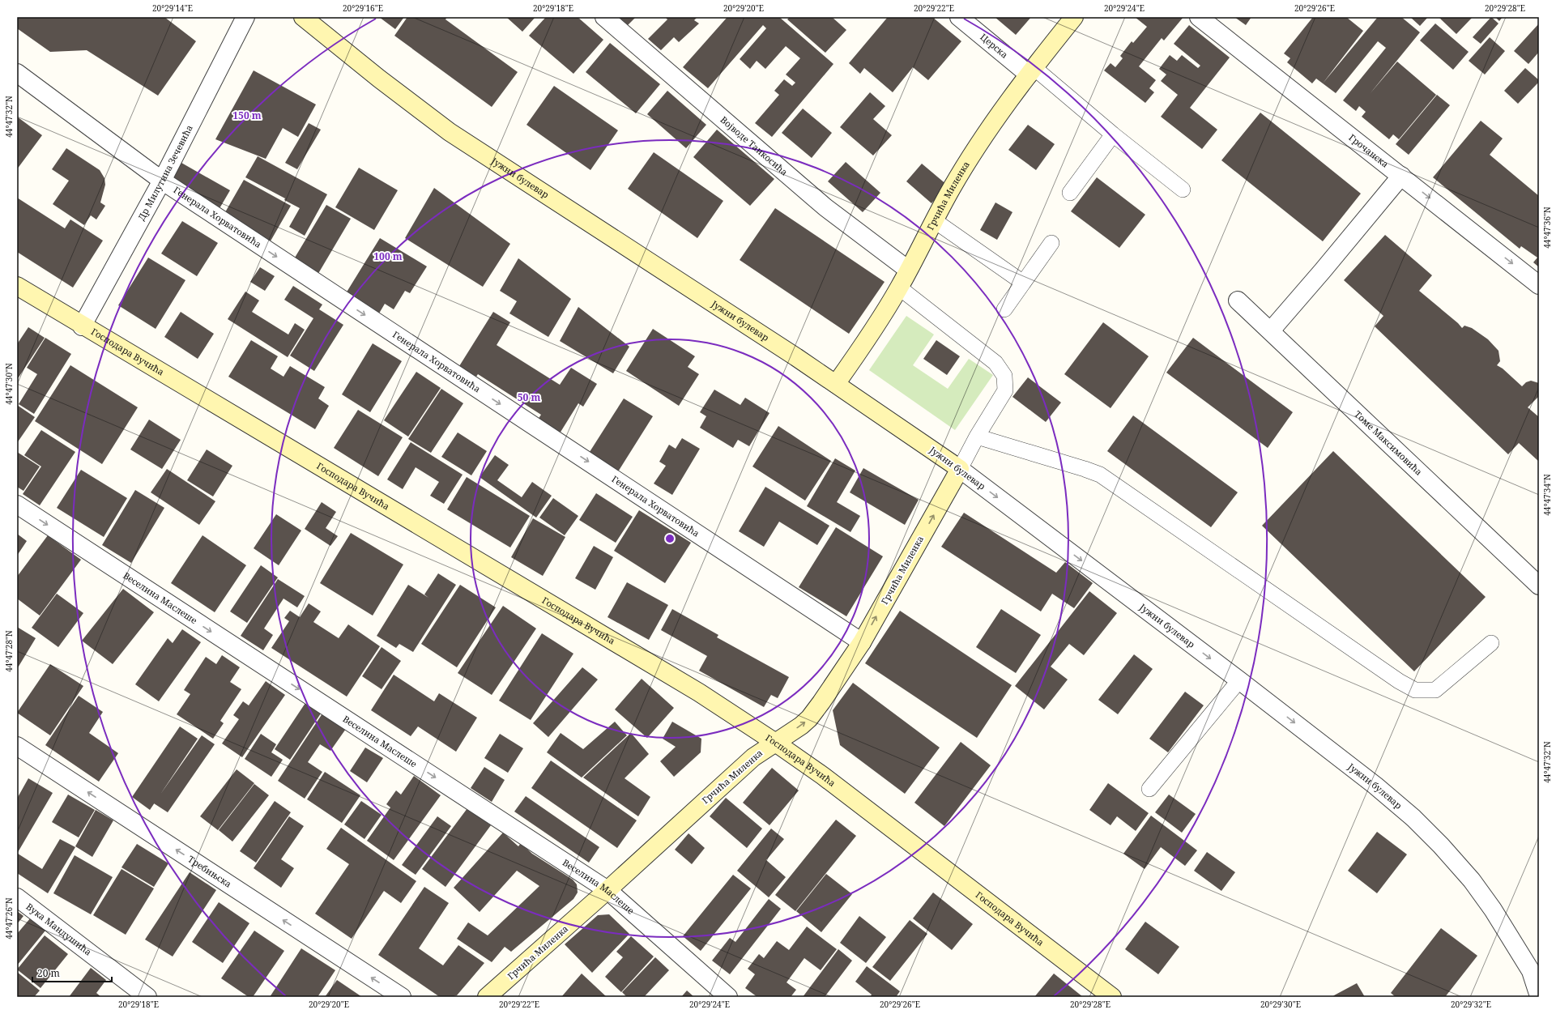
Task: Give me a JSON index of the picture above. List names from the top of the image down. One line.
{"streets":{"main road":["Јужни булевар","Грчића Миленка","Господара Вучића"],"street":["Церска","Војводе Танкосића","Грочанска","Др Милутина Зечевића","Генерала Хорватовића","Томе Максимовића","Веселина Маслеше","Требињска","Вука Мандушића"]},"crossings":[["Церска","Грчића Миленка"],["Војводе Танкосића","Грчића Миленка"],["Др Милутина Зечевића","Генерала Хорватовића"],["Др Милутина Зечевића","Господара Вучића"],["Јужни булевар","Грчића Миленка"],["Грчића Миленка","Генерала Хорватовића"],["Грчића Миленка","Господара Вучића"],["Грчића Миленка","Веселина Маслеше"]],"one_way":["Грочанска","Јужни булевар","Генерала Хорватовића","Веселина Маслеше","Требињска"],"scale_bar":"20 m","coordinates":["20°29'14\"E","20°29'16\"E","20°29'18\"E","20°29'20\"E","20°29'22\"E","20°29'24\"E","20°29'26\"E","20°29'28\"E","44°47'32\"N","44°47'36\"N","44°47'30\"N","44°47'34\"N","44°47'28\"N","44°47'26\"N","20°29'30\"E","20°29'32\"E"],"rings":["150 m","100 m","50 m"]}
